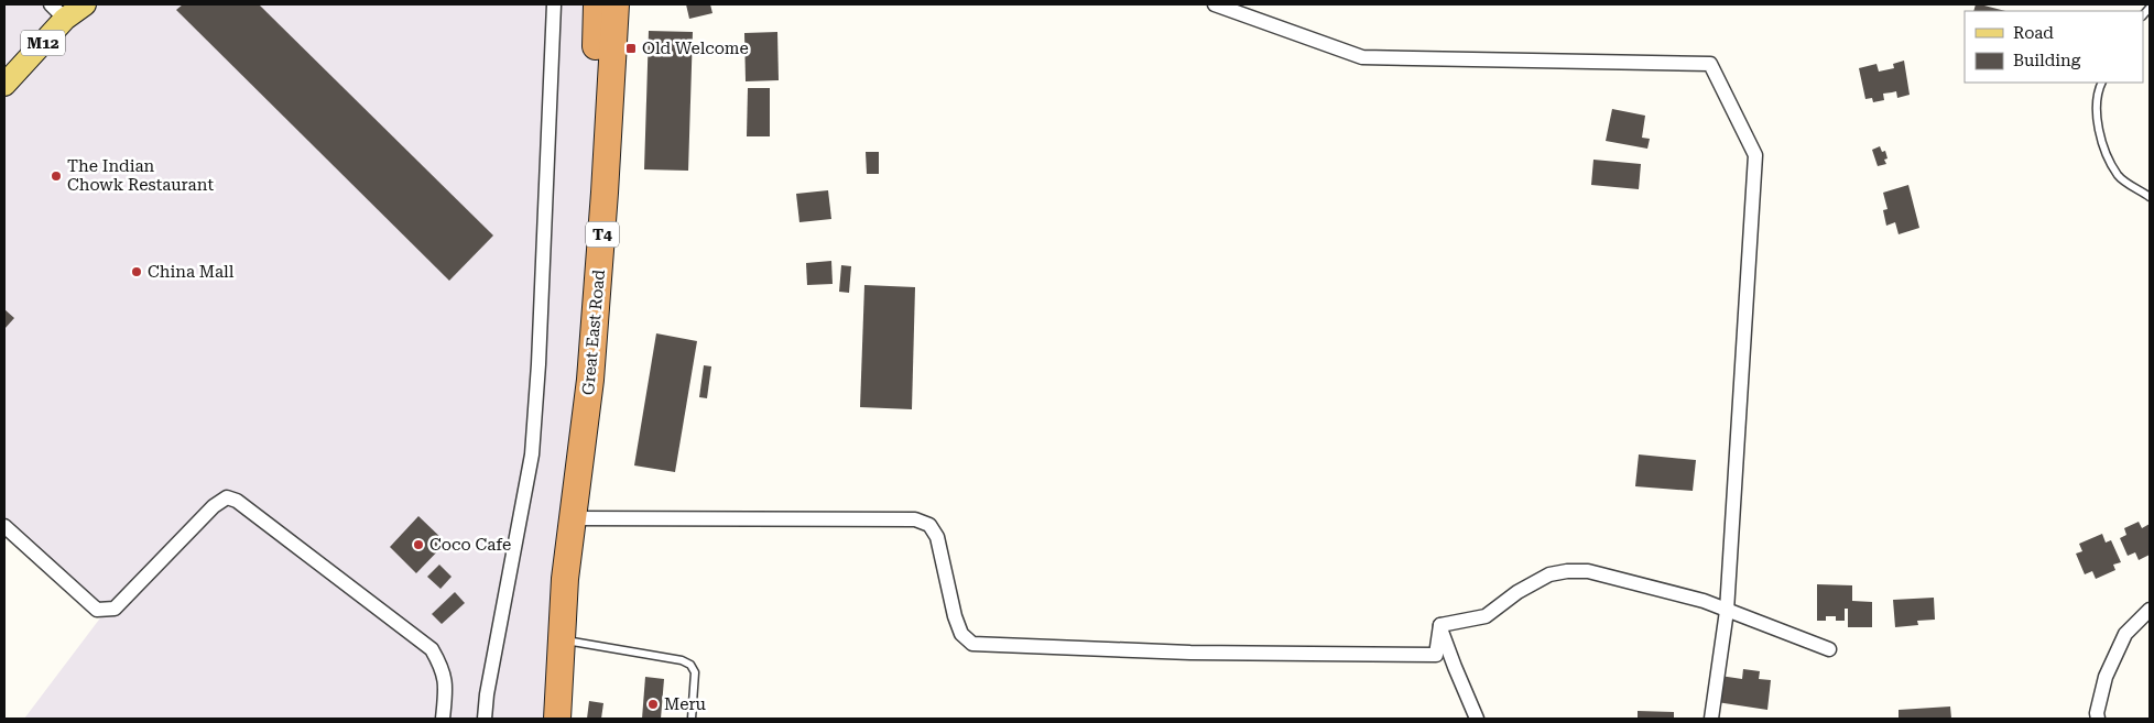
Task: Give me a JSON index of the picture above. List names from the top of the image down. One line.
{"streets":{"highway":["T4","Great East Road"],"main road":["M12"]},"places":{"transit":["Old Welcome"],"other":["The Indian Chowk Restaurant","China Mall","Coco Cafe","Meru"]},"legend":["Road","Building"]}
